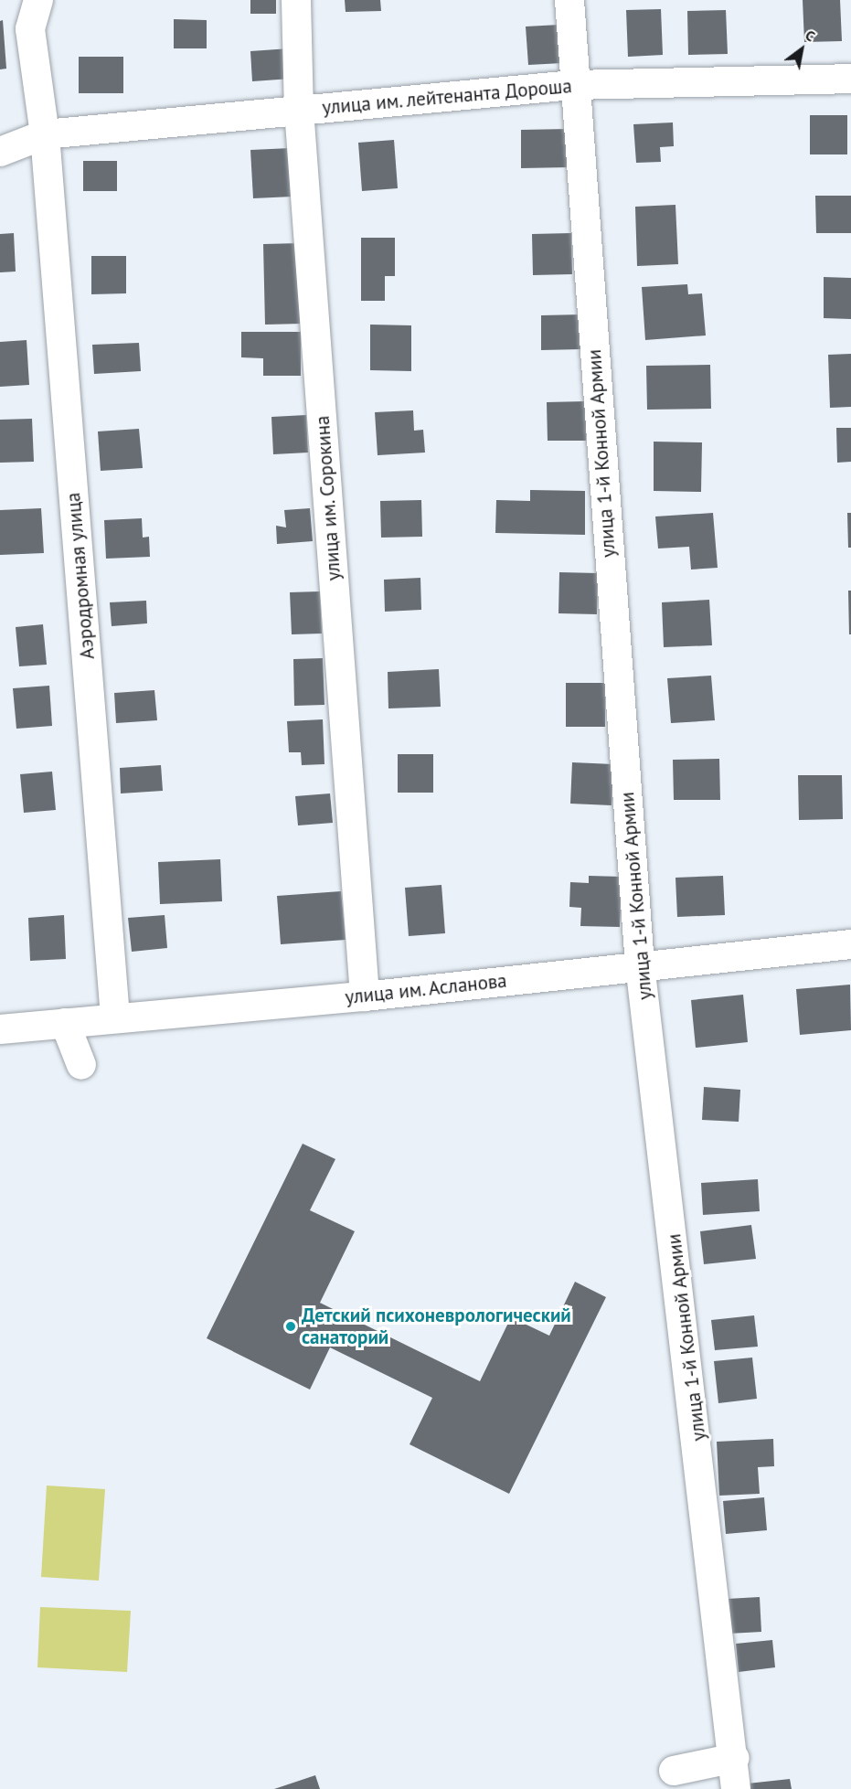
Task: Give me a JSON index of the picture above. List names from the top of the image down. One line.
{"streets":{"street":["улица им. лейтенанта Дороша","улица 1-й Конной Армии","улица им. Сорокина","Аэродромная улица","улица им. Асланова"]},"crossings":[["улица им. лейтенанта Дороша","улица 1-й Конной Армии"],["улица им. лейтенанта Дороша","улица им. Сорокина"],["улица им. лейтенанта Дороша","Аэродромная улица"],["улица 1-й Конной Армии","улица им. Асланова"],["улица им. Сорокина","улица им. Асланова"],["Аэродромная улица","улица им. Асланова"]],"places":["Детский психоневрологический санаторий"],"north":"top right"}
